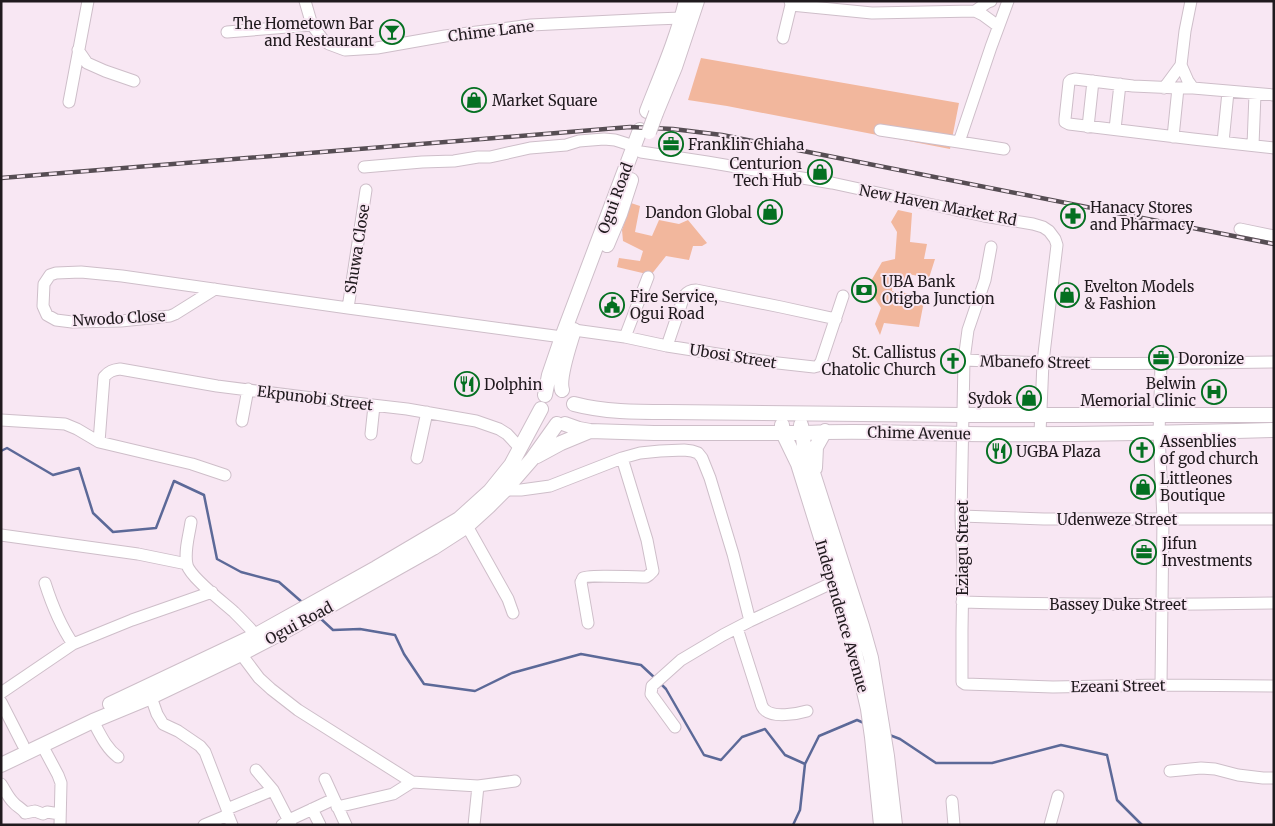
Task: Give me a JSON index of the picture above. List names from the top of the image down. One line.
{"streets":{"main road":["Ogui Road","Chime Avenue","Independence Avenue"],"street":["Chime Lane","New Haven Market Rd","Shuwa Close","Nwodo Close","Ubosi Street","Mbanefo Street","Ekpunobi Street","Udenweze Street","Eziagu Street","Bassey Duke Street","Ezeani Street"]},"crossings":[["Chime Lane","Ogui Road"],["Ogui Road","New Haven Market Rd"],["Ogui Road","Nwodo Close"],["Ogui Road","Ubosi Street"],["Ogui Road","Ekpunobi Street"],["Ogui Road","Chime Avenue"],["New Haven Market Rd","Mbanefo Street"],["New Haven Market Rd","Chime Avenue"],["Shuwa Close","Nwodo Close"],["Nwodo Close","Ubosi Street"],["Mbanefo Street","Chime Avenue"],["Mbanefo Street","Eziagu Street"],["Chime Avenue","Eziagu Street"],["Chime Avenue","Independence Avenue"],["Udenweze Street","Eziagu Street"],["Eziagu Street","Bassey Duke Street"],["Eziagu Street","Ezeani Street"]],"places":{"bar":["The Hometown Bar and Restaurant"],"shop":["Market Square","Centurion Tech Hub","Dandon Global","Evelton Models & Fashion","Sydok","Littleones Boutique"],"office":["Franklin Chiaha","Doronize","Jifun Investments"],"pharmacy":["Hanacy Stores and Pharmacy"],"bank":["UBA Bank Otigba Junction"],"public building":["Fire Service, Ogui Road"],"church":["St. Callistus Chatolic Church","Assenblies of god church"],"restaurant":["Dolphin","UGBA Plaza"],"hospital":["Belwin Memorial Clinic"]}}
